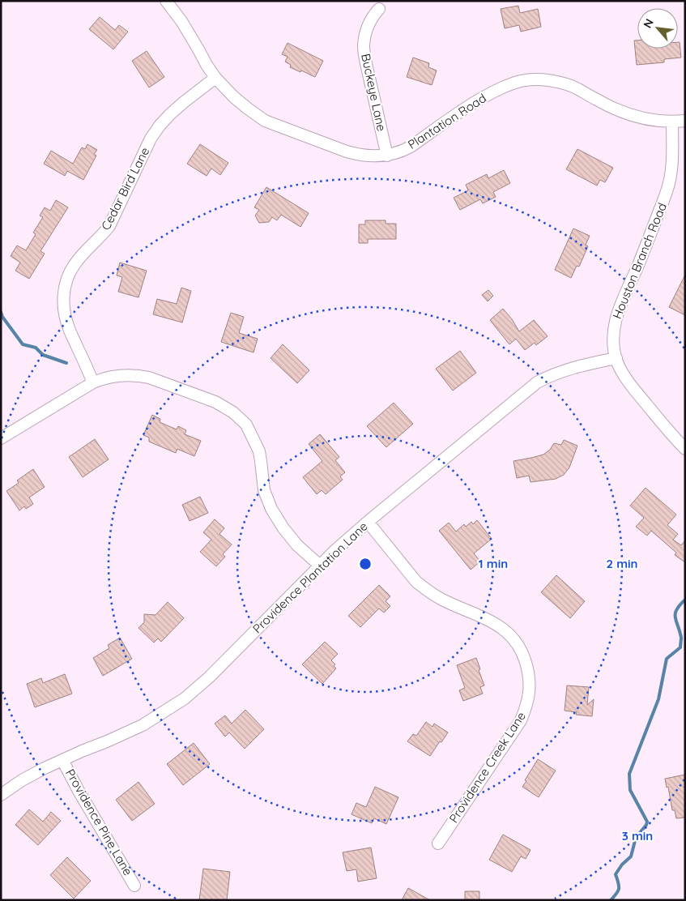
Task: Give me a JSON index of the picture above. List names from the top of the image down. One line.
{"streets":{"street":["Buckeye Lane","Plantation Road","Cedar Bird Lane","Houston Branch Road","Providence Plantation Lane","Providence Creek Lane","Providence Pine Lane"]},"crossings":[["Buckeye Lane","Plantation Road"],["Plantation Road","Cedar Bird Lane"],["Plantation Road","Houston Branch Road"],["Houston Branch Road","Providence Plantation Lane"],["Providence Plantation Lane","Providence Creek Lane"],["Providence Plantation Lane","Providence Pine Lane"]],"north":"top left","rings":["1 min","2 min","3 min"]}
